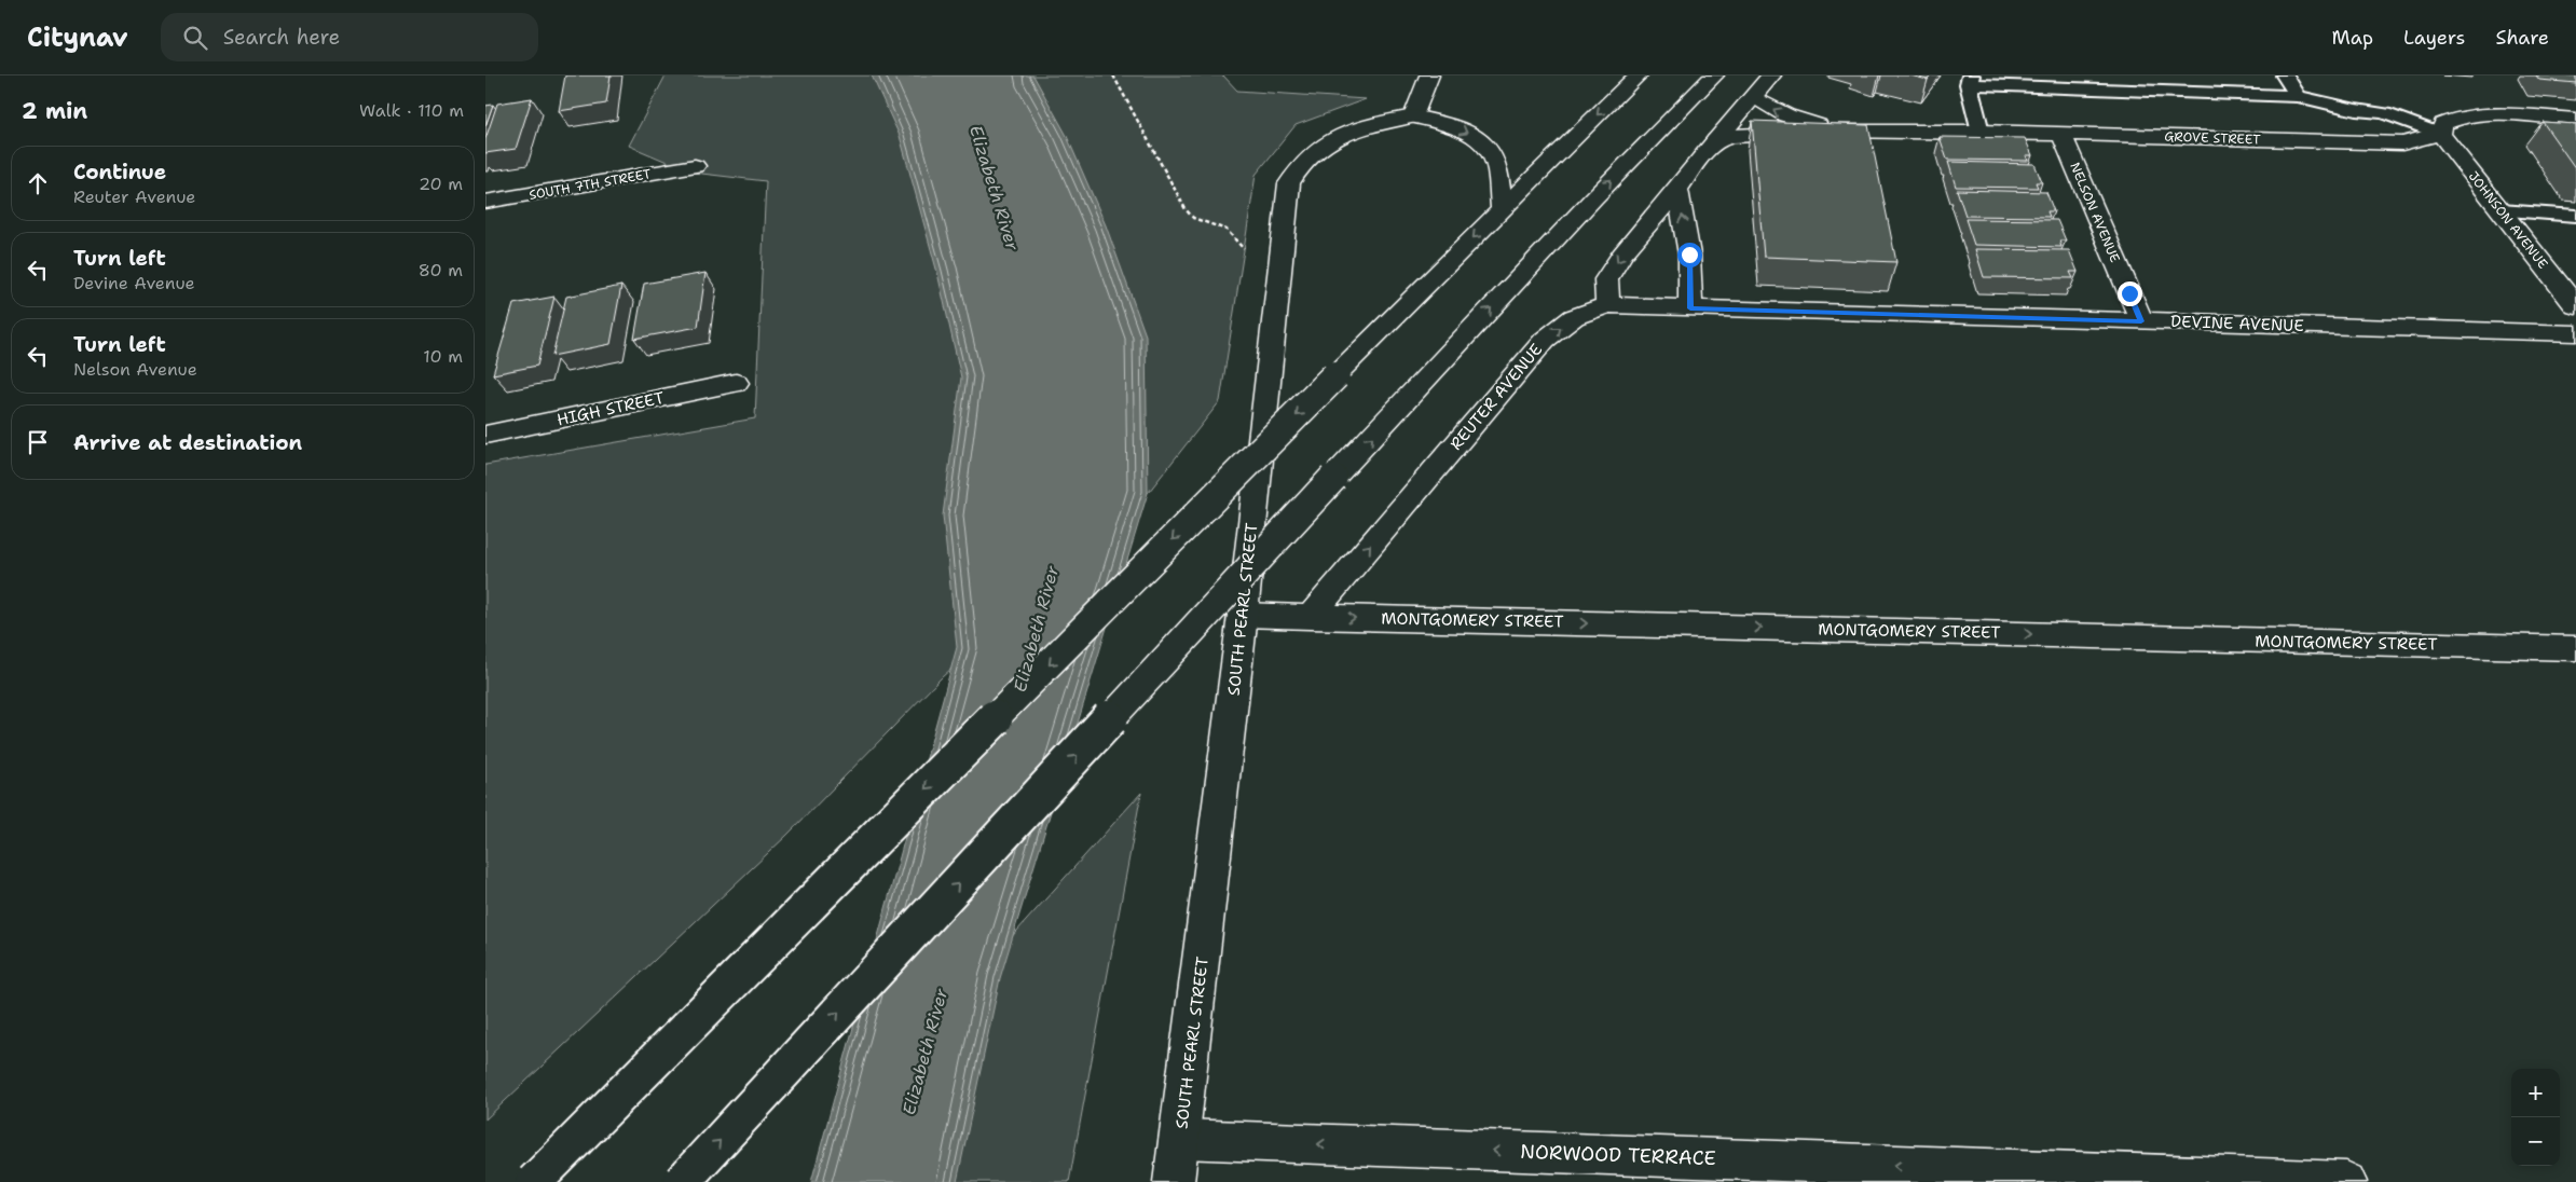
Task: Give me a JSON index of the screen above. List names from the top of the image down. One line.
{"streets":{"main road":["GROVE STREET","SOUTH 7TH STREET","NELSON AVENUE","JOHNSON AVENUE","DEVINE AVENUE","REUTER AVENUE","HIGH STREET","SOUTH PEARL STREET","MONTGOMERY STREET","NORWOOD TERRACE"]},"crossings":[["GROVE STREET","NELSON AVENUE"],["GROVE STREET","JOHNSON AVENUE"],["NELSON AVENUE","DEVINE AVENUE"],["DEVINE AVENUE","REUTER AVENUE"],["REUTER AVENUE","MONTGOMERY STREET"],["SOUTH PEARL STREET","MONTGOMERY STREET"],["SOUTH PEARL STREET","NORWOOD TERRACE"]],"one_way":["MONTGOMERY STREET","NORWOOD TERRACE"],"water":["Elizabeth River"],"page":{"header":"Citynav","search":"Search here","nav":["Map","Layers","Share"],"heading":["2 min","Walk · 110 m"],"list":[["Continue","Reuter Avenue","20 m"],["Turn left","Devine Avenue","80 m"],["Turn left","Nelson Avenue","10 m"],"Arrive at destination"],"map_buttons":["+","−"]}}
